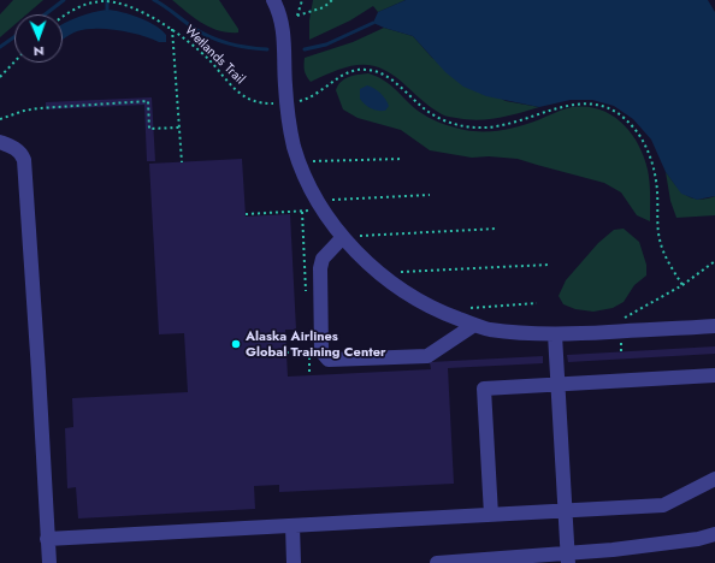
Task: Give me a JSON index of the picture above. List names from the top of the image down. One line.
{"streets":{"path":["Wetlands Trail"]},"places":["Alaska Airlines Global Training Center"],"north":"bottom"}
